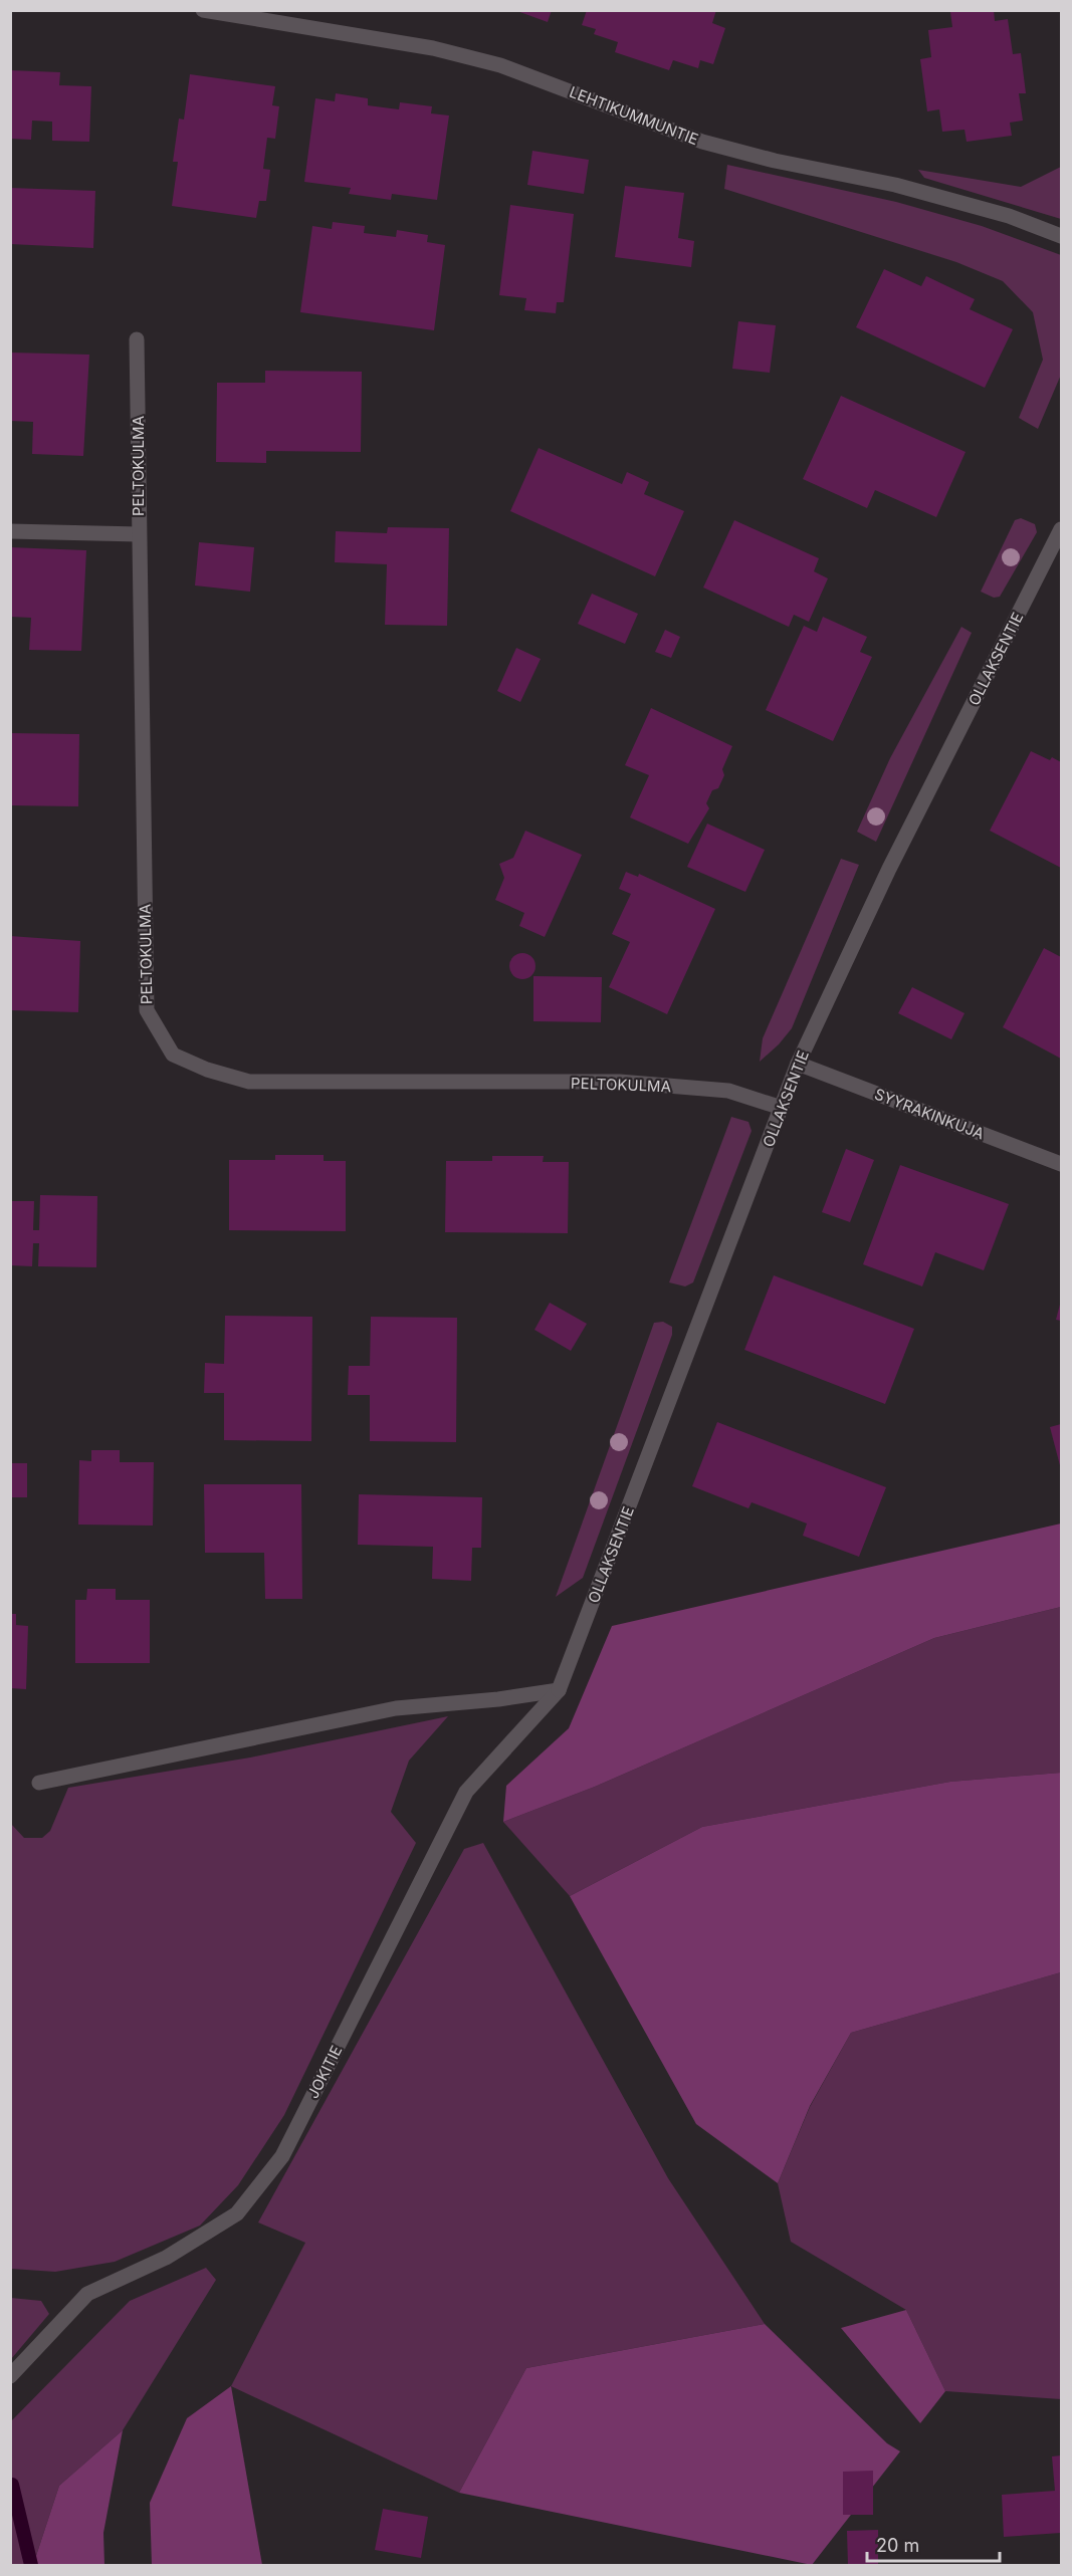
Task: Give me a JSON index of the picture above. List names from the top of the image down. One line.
{"streets":{"street":["LEHTIKUMMUNTIE","PELTOKULMA","OLLAKSENTIE","SYYRAKINKUJA","JOKITIE"]},"crossings":[["PELTOKULMA","OLLAKSENTIE"],["OLLAKSENTIE","SYYRAKINKUJA"],["OLLAKSENTIE","JOKITIE"]],"scale_bar":"20 m"}
